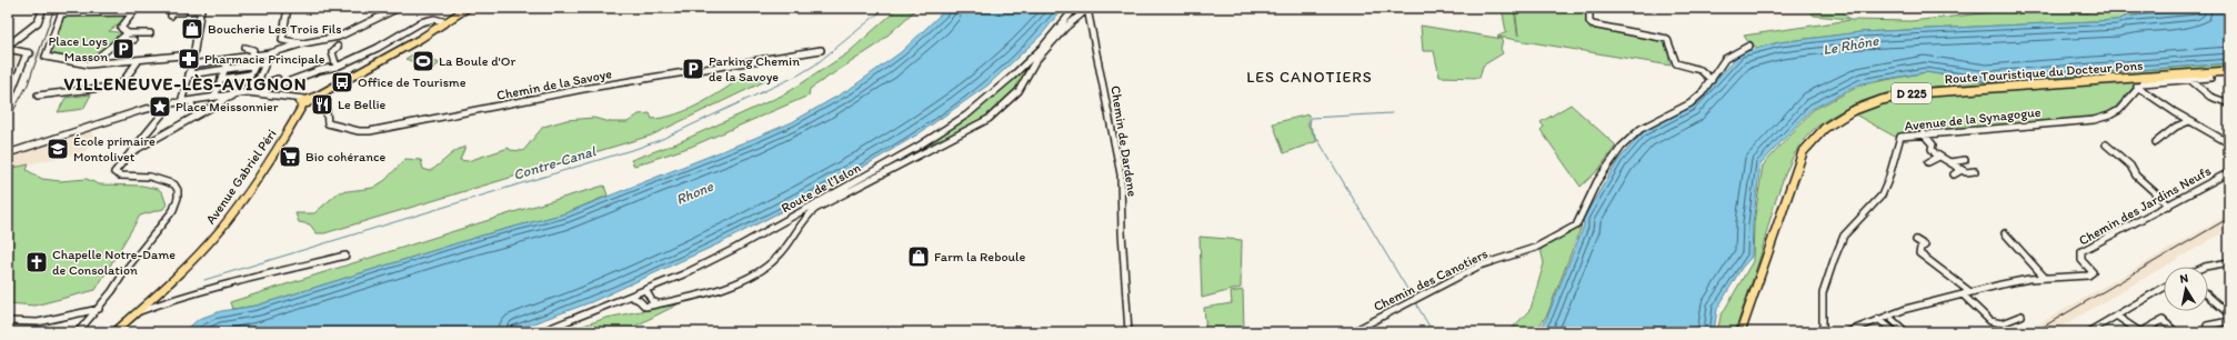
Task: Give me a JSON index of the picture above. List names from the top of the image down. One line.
{"streets":{"highway":["Route Touristique du Docteur Pons","D 225"],"main road":["Avenue Gabriel Péri"],"street":["Chemin de la Savoye","Avenue de la Synagogue","Chemin de Dardene","Route de l'Islon","Chemin des Jardins Neufs","Chemin des Canotiers"]},"crossings":[["Chemin de la Savoye","Avenue Gabriel Péri"]],"districts":["LES CANOTIERS","VILLENEUVE-LÈS-AVIGNON"],"water":["Le Rhône","Contre-Canal","Rhone"],"places":{"shop":["Boucherie Les Trois Fils","Farm la Reboule"],"parking":["Place Loys Masson","Parking Chemin de la Savoye"],"pharmacy":["Pharmacie Principale"],"sports":["La Boule d'Or"],"bus stop":["Office de Tourisme"],"restaurant":["Le Bellie"],"place":["Place Meissonnier"],"school or university":["École primaire Montolivet"],"supermarket":["Bio cohérance"],"church":["Chapelle Notre-Dame de Consolation"]},"north":"top"}
